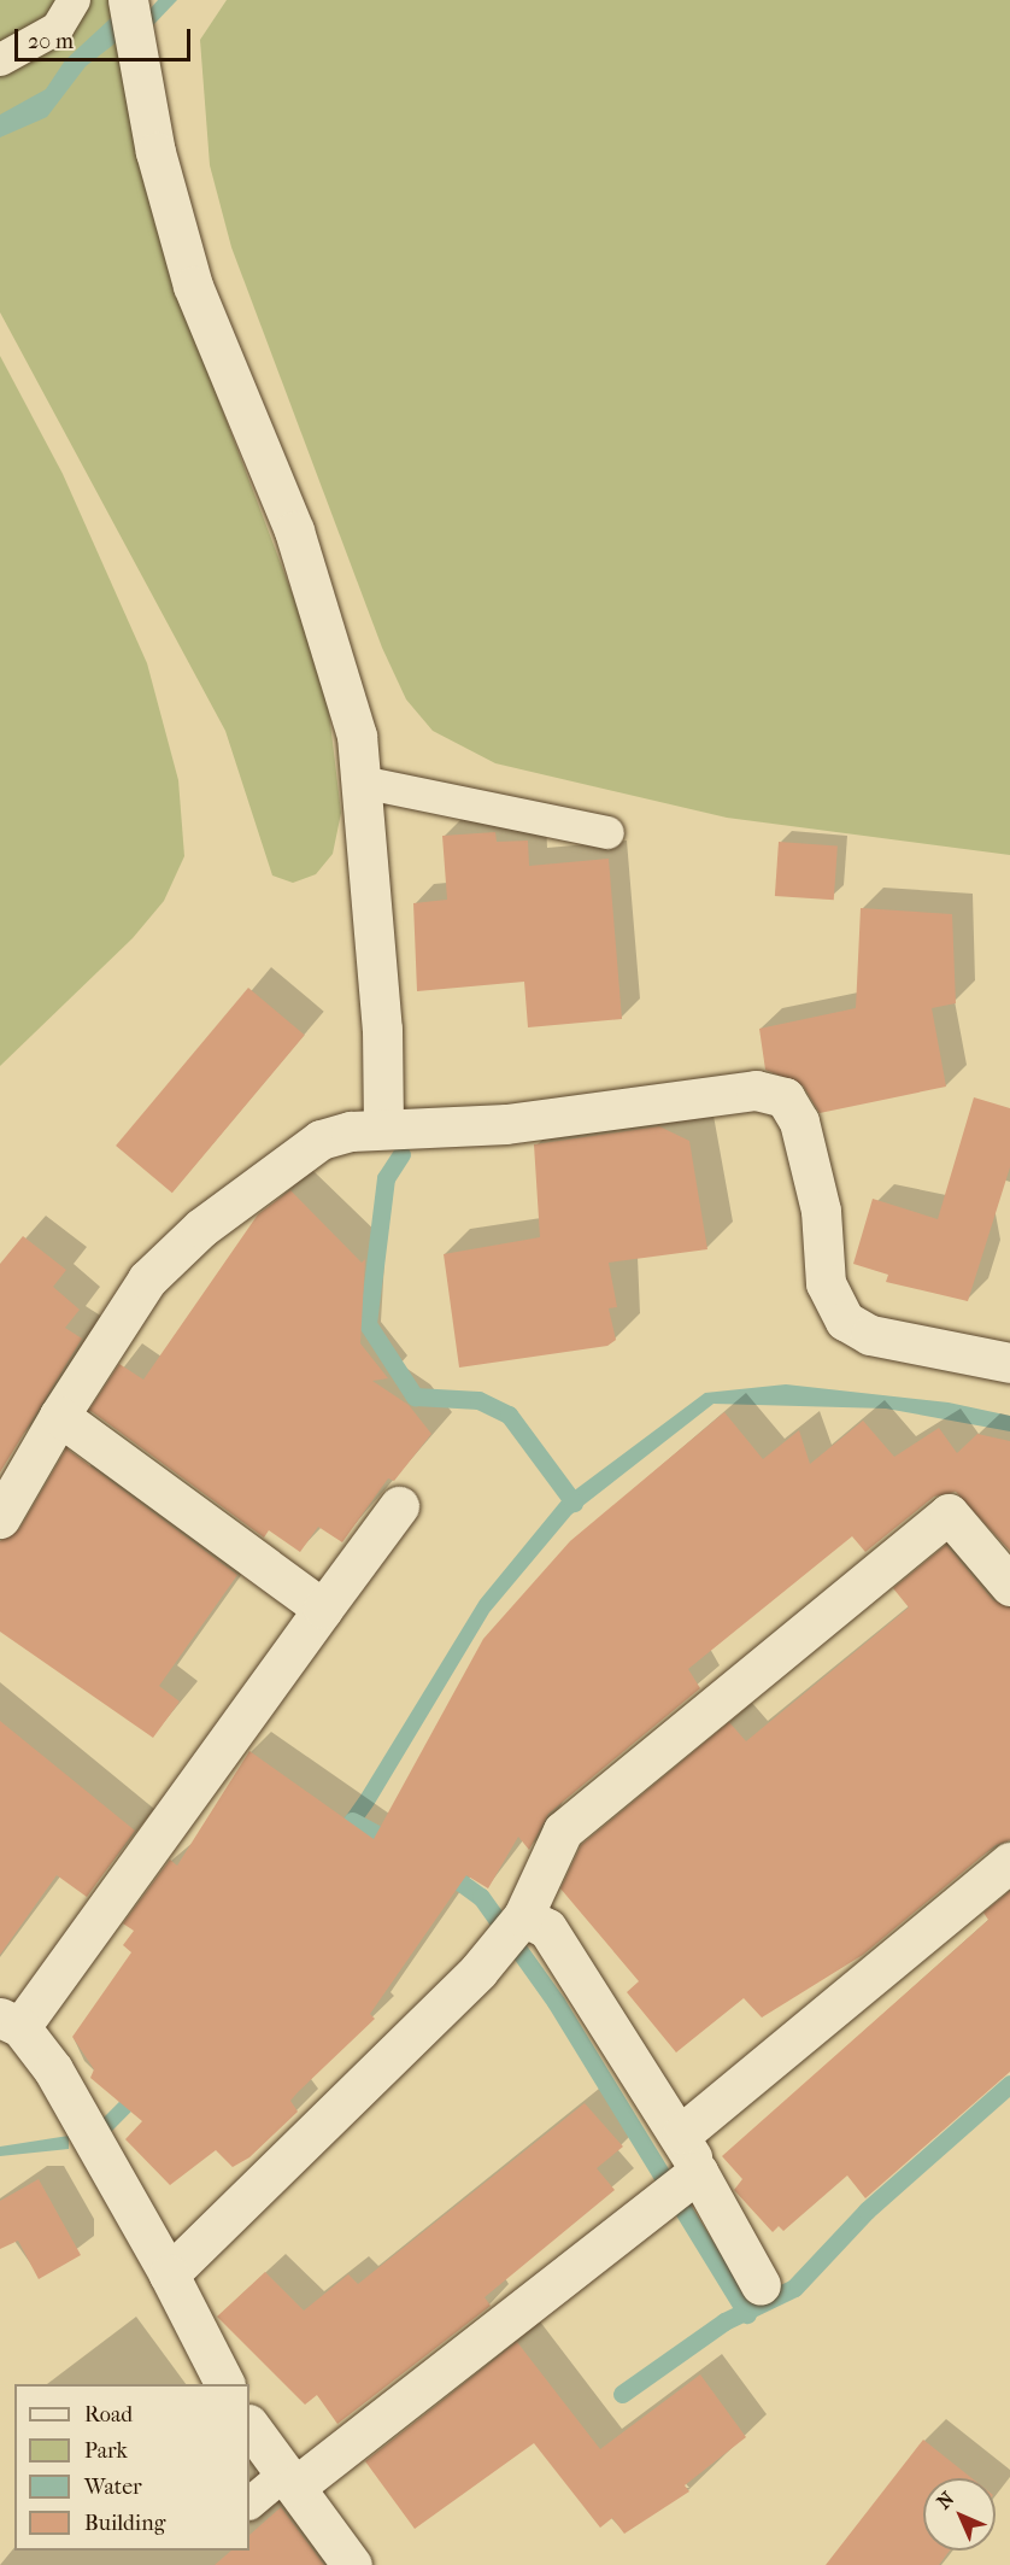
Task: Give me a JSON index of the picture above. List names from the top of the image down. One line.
{"legend":["Road","Park","Water","Building"],"scale_bar":"20 m","north":"top left"}
